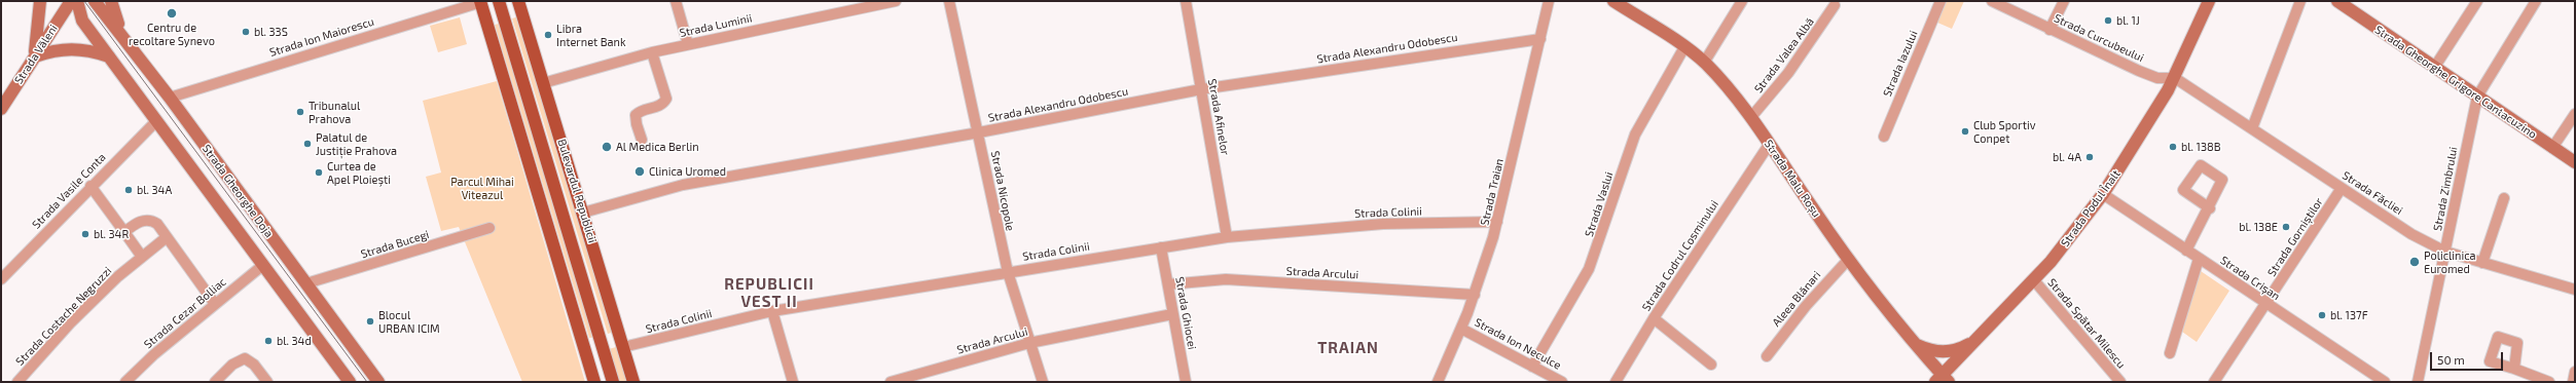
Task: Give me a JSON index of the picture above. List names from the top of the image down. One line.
{"streets":{"main road":["Strada Văleni","Strada Gheorghe Grigore Cantacuzino","Strada Malu Roșu","Strada Gheorghe Doja","Bulevardul Republicii","Strada Podul Înalt"],"street":["Strada Luminii","Strada Ion Maiorescu","Strada Curcubeului","Strada Alexandru Odobescu","Strada Valea Albă","Strada Iazului","Strada Afinelor","Strada Zimbrului","Strada Vasile Conta","Strada Nicopole","Strada Traian","Strada Făcliei","Strada Vaslui","Strada Colinii","Strada Gorniștilor","Strada Bucegi","Strada Codrul Cosminului","Strada Arcului","Strada Crișan","Aleea Blănari","Strada Cezar Bolliac","Strada Ghiocei","Strada Costache Negruzzi","Strada Spătar Milescu","Strada Ion Neculce"]},"crossings":[["Strada Luminii","Bulevardul Republicii"],["Strada Ion Maiorescu","Strada Gheorghe Doja"],["Strada Curcubeului","Strada Făcliei"],["Strada Curcubeului","Strada Podul Înalt"],["Strada Alexandru Odobescu","Strada Afinelor"],["Strada Alexandru Odobescu","Bulevardul Republicii"],["Strada Alexandru Odobescu","Strada Nicopole"],["Strada Alexandru Odobescu","Strada Traian"],["Strada Valea Albă","Strada Malu Roșu"],["Strada Gheorghe Grigore Cantacuzino","Strada Zimbrului"],["Strada Afinelor","Strada Colinii"],["Strada Malu Roșu","Strada Vaslui"],["Strada Malu Roșu","Strada Podul Înalt"],["Strada Malu Roșu","Strada Codrul Cosminului"],["Strada Malu Roșu","Aleea Blănari"],["Strada Zimbrului","Strada Făcliei"],["Strada Vasile Conta","Strada Gheorghe Doja"],["Strada Gheorghe Doja","Strada Bucegi"],["Strada Gheorghe Doja","Strada Cezar Bolliac"],["Bulevardul Republicii","Strada Colinii"],["Strada Nicopole","Strada Colinii"],["Strada Nicopole","Strada Arcului"],["Strada Traian","Strada Colinii"],["Strada Traian","Strada Arcului"],["Strada Traian","Strada Ion Neculce"],["Strada Făcliei","Strada Podul Înalt"],["Strada Făcliei","Strada Gorniștilor"],["Strada Vaslui","Strada Ion Neculce"],["Strada Podul Înalt","Strada Crișan"],["Strada Podul Înalt","Strada Spătar Milescu"],["Strada Colinii","Strada Ghiocei"],["Strada Gorniștilor","Strada Crișan"],["Strada Arcului","Strada Ghiocei"]],"districts":["REPUBLICII VEST II","TRAIAN"],"parks":["Parcul Mihai Viteazul"],"places":["Centru de recoltare Synevo","bl. 1J","bl. 33S","Libra Internet Bank","Tribunalul Prahova","Club Sportiv Conpet","Palatul de Justiție Prahova","Al Medica Berlin","bl. 138B","bl. 4A","Clinica Uromed","Curtea de Apel Ploieşti","bl. 34A","bl. 138E","bl. 34R","Policlinica Euromed","bl. 137F","Blocul URBAN ICIM","bl. 34d"],"scale_bar":"50 m"}
